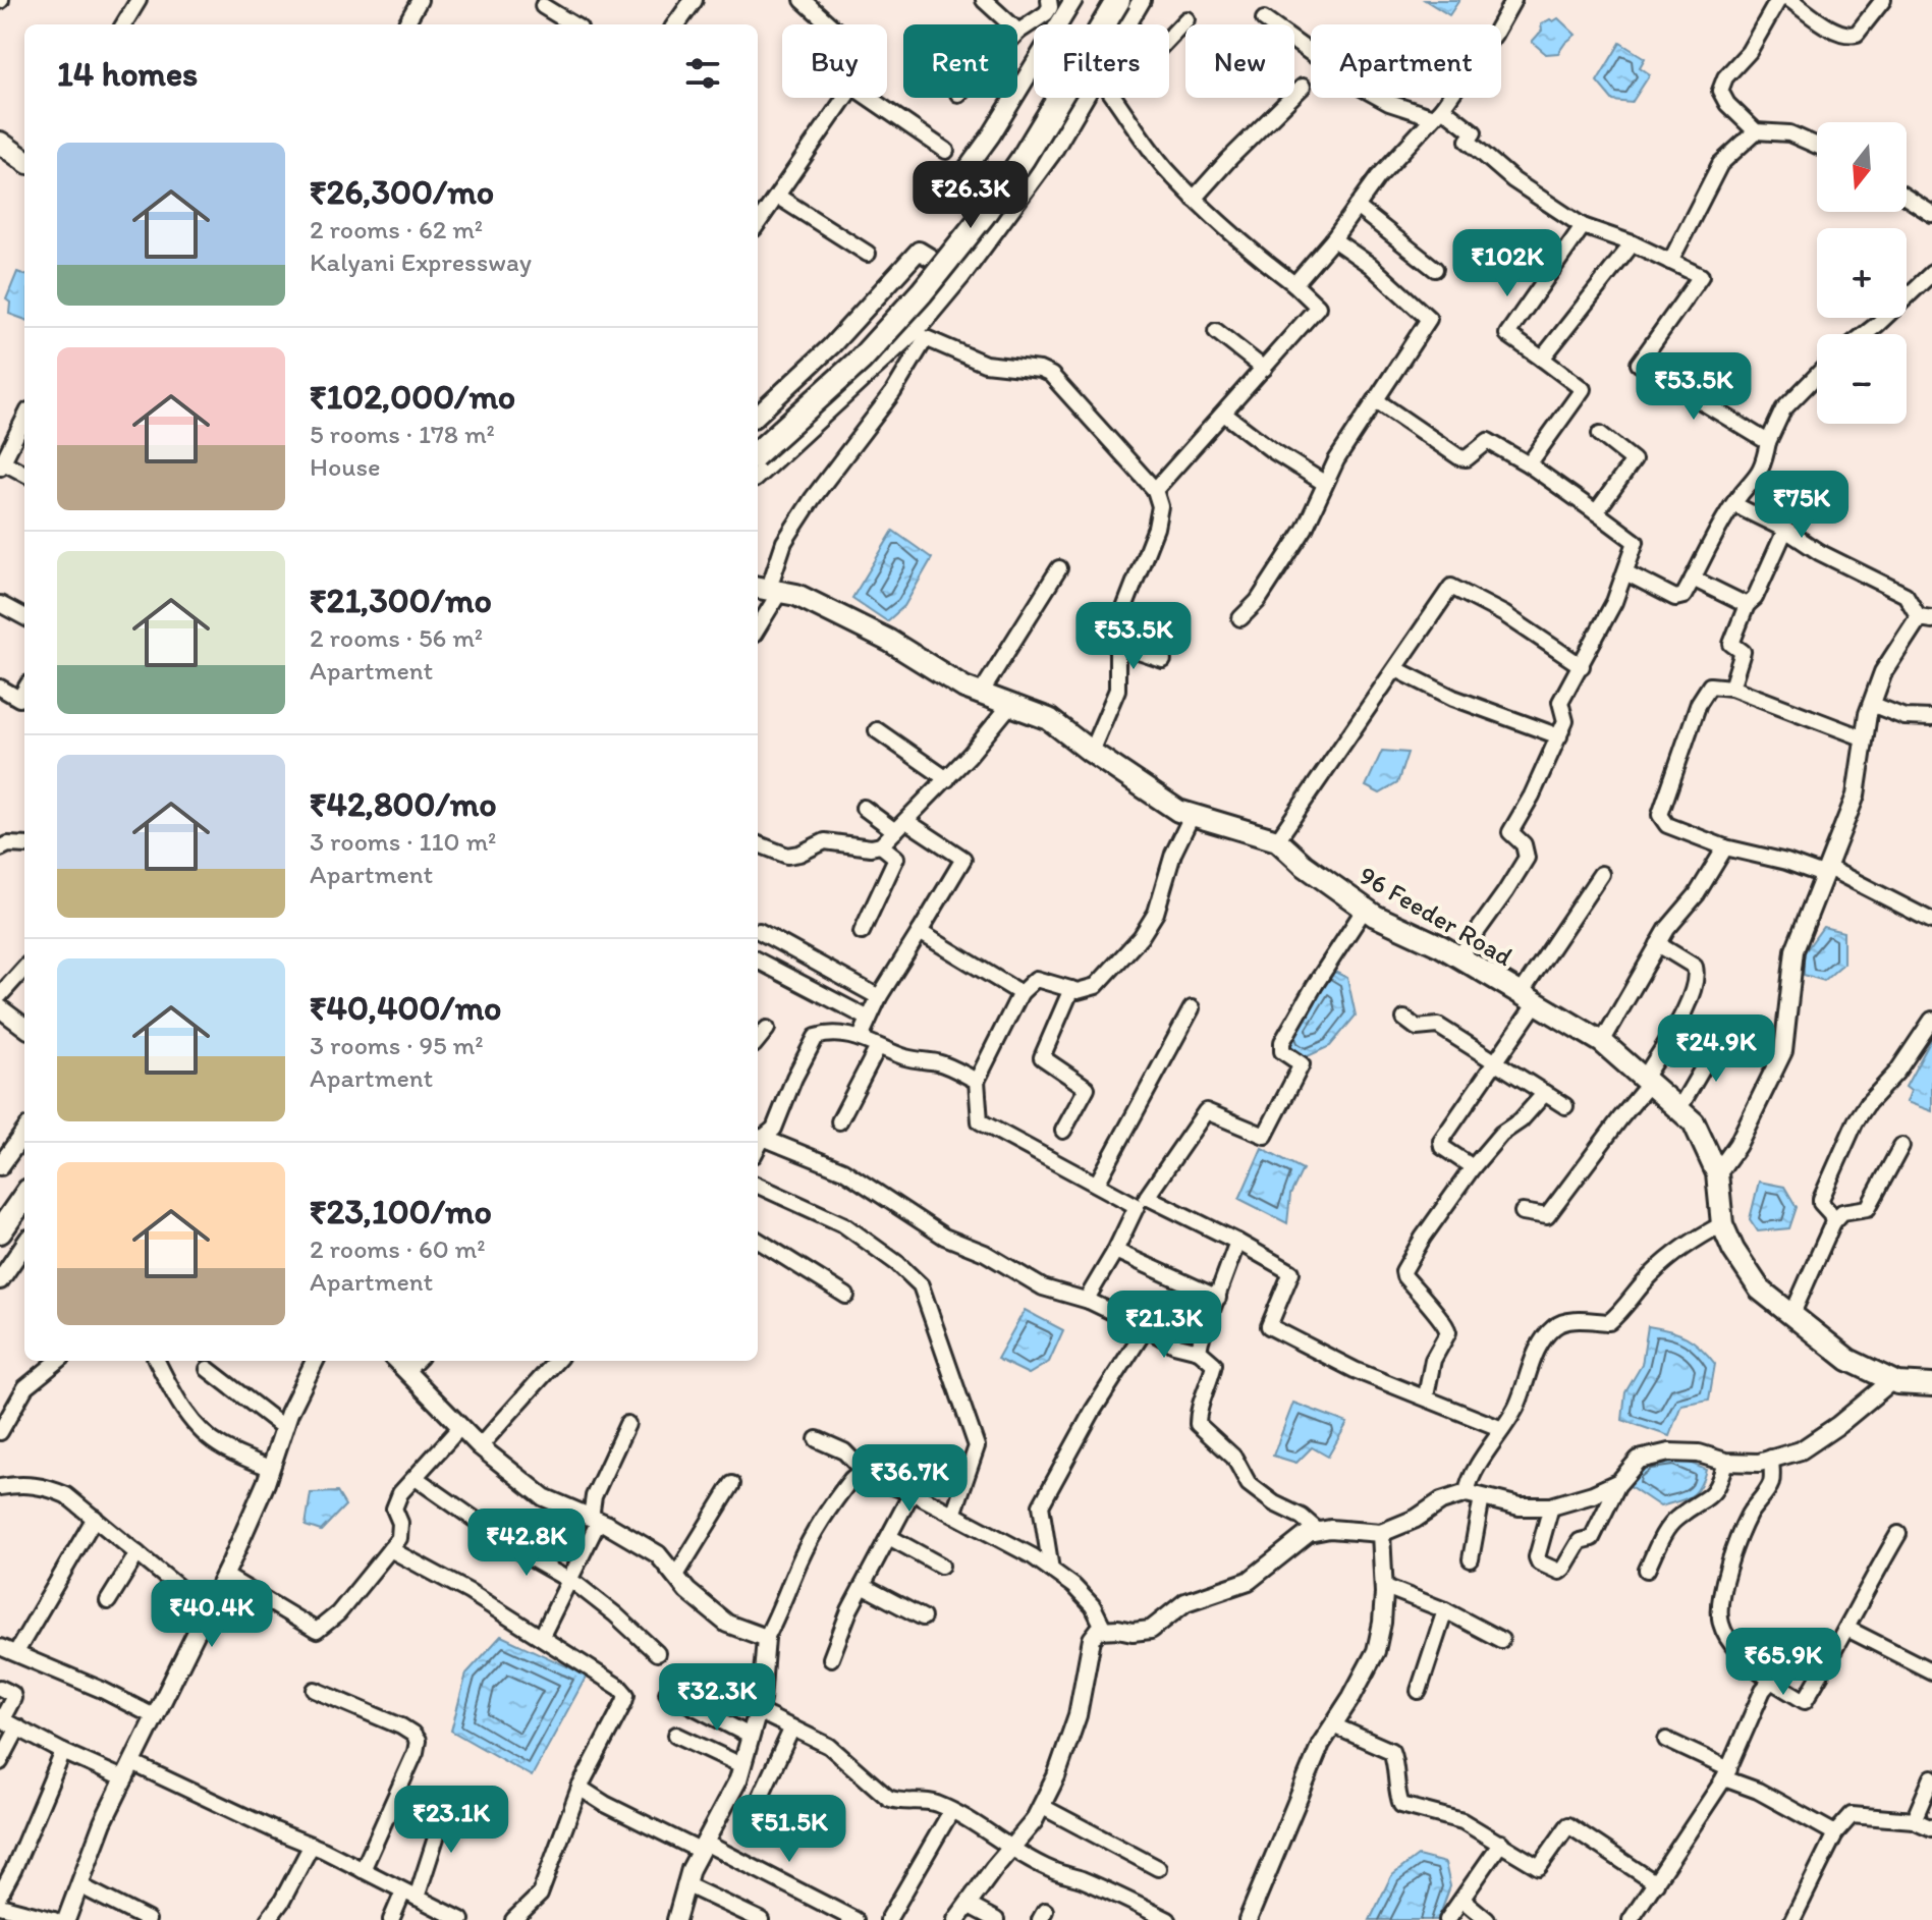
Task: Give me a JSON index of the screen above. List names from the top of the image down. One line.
{"streets":{"main road":["96 Feeder Road"]},"north":"bottom","page":{"chip":["Buy","Rent","Filters","New","Apartment"],"heading":"14 homes","map_buttons":["+","−"],"list":[{"name":"₹26,300/mo","note":"2 rooms · 62 m² · Kalyani Expressway"},{"name":"₹102,000/mo","note":"5 rooms · 178 m² · House"},{"name":"₹21,300/mo","note":"2 rooms · 56 m² · Apartment"},{"name":"₹42,800/mo","note":"3 rooms · 110 m² · Apartment"},{"name":"₹40,400/mo","note":"3 rooms · 95 m² · Apartment"},{"name":"₹23,100/mo","note":"2 rooms · 60 m² · Apartment"}],"price":["₹26.3K","₹102K","₹53.5K","₹75K","₹53.5K","₹24.9K","₹21.3K","₹36.7K","₹42.8K","₹40.4K","₹65.9K","₹32.3K","₹23.1K","₹51.5K"]}}
